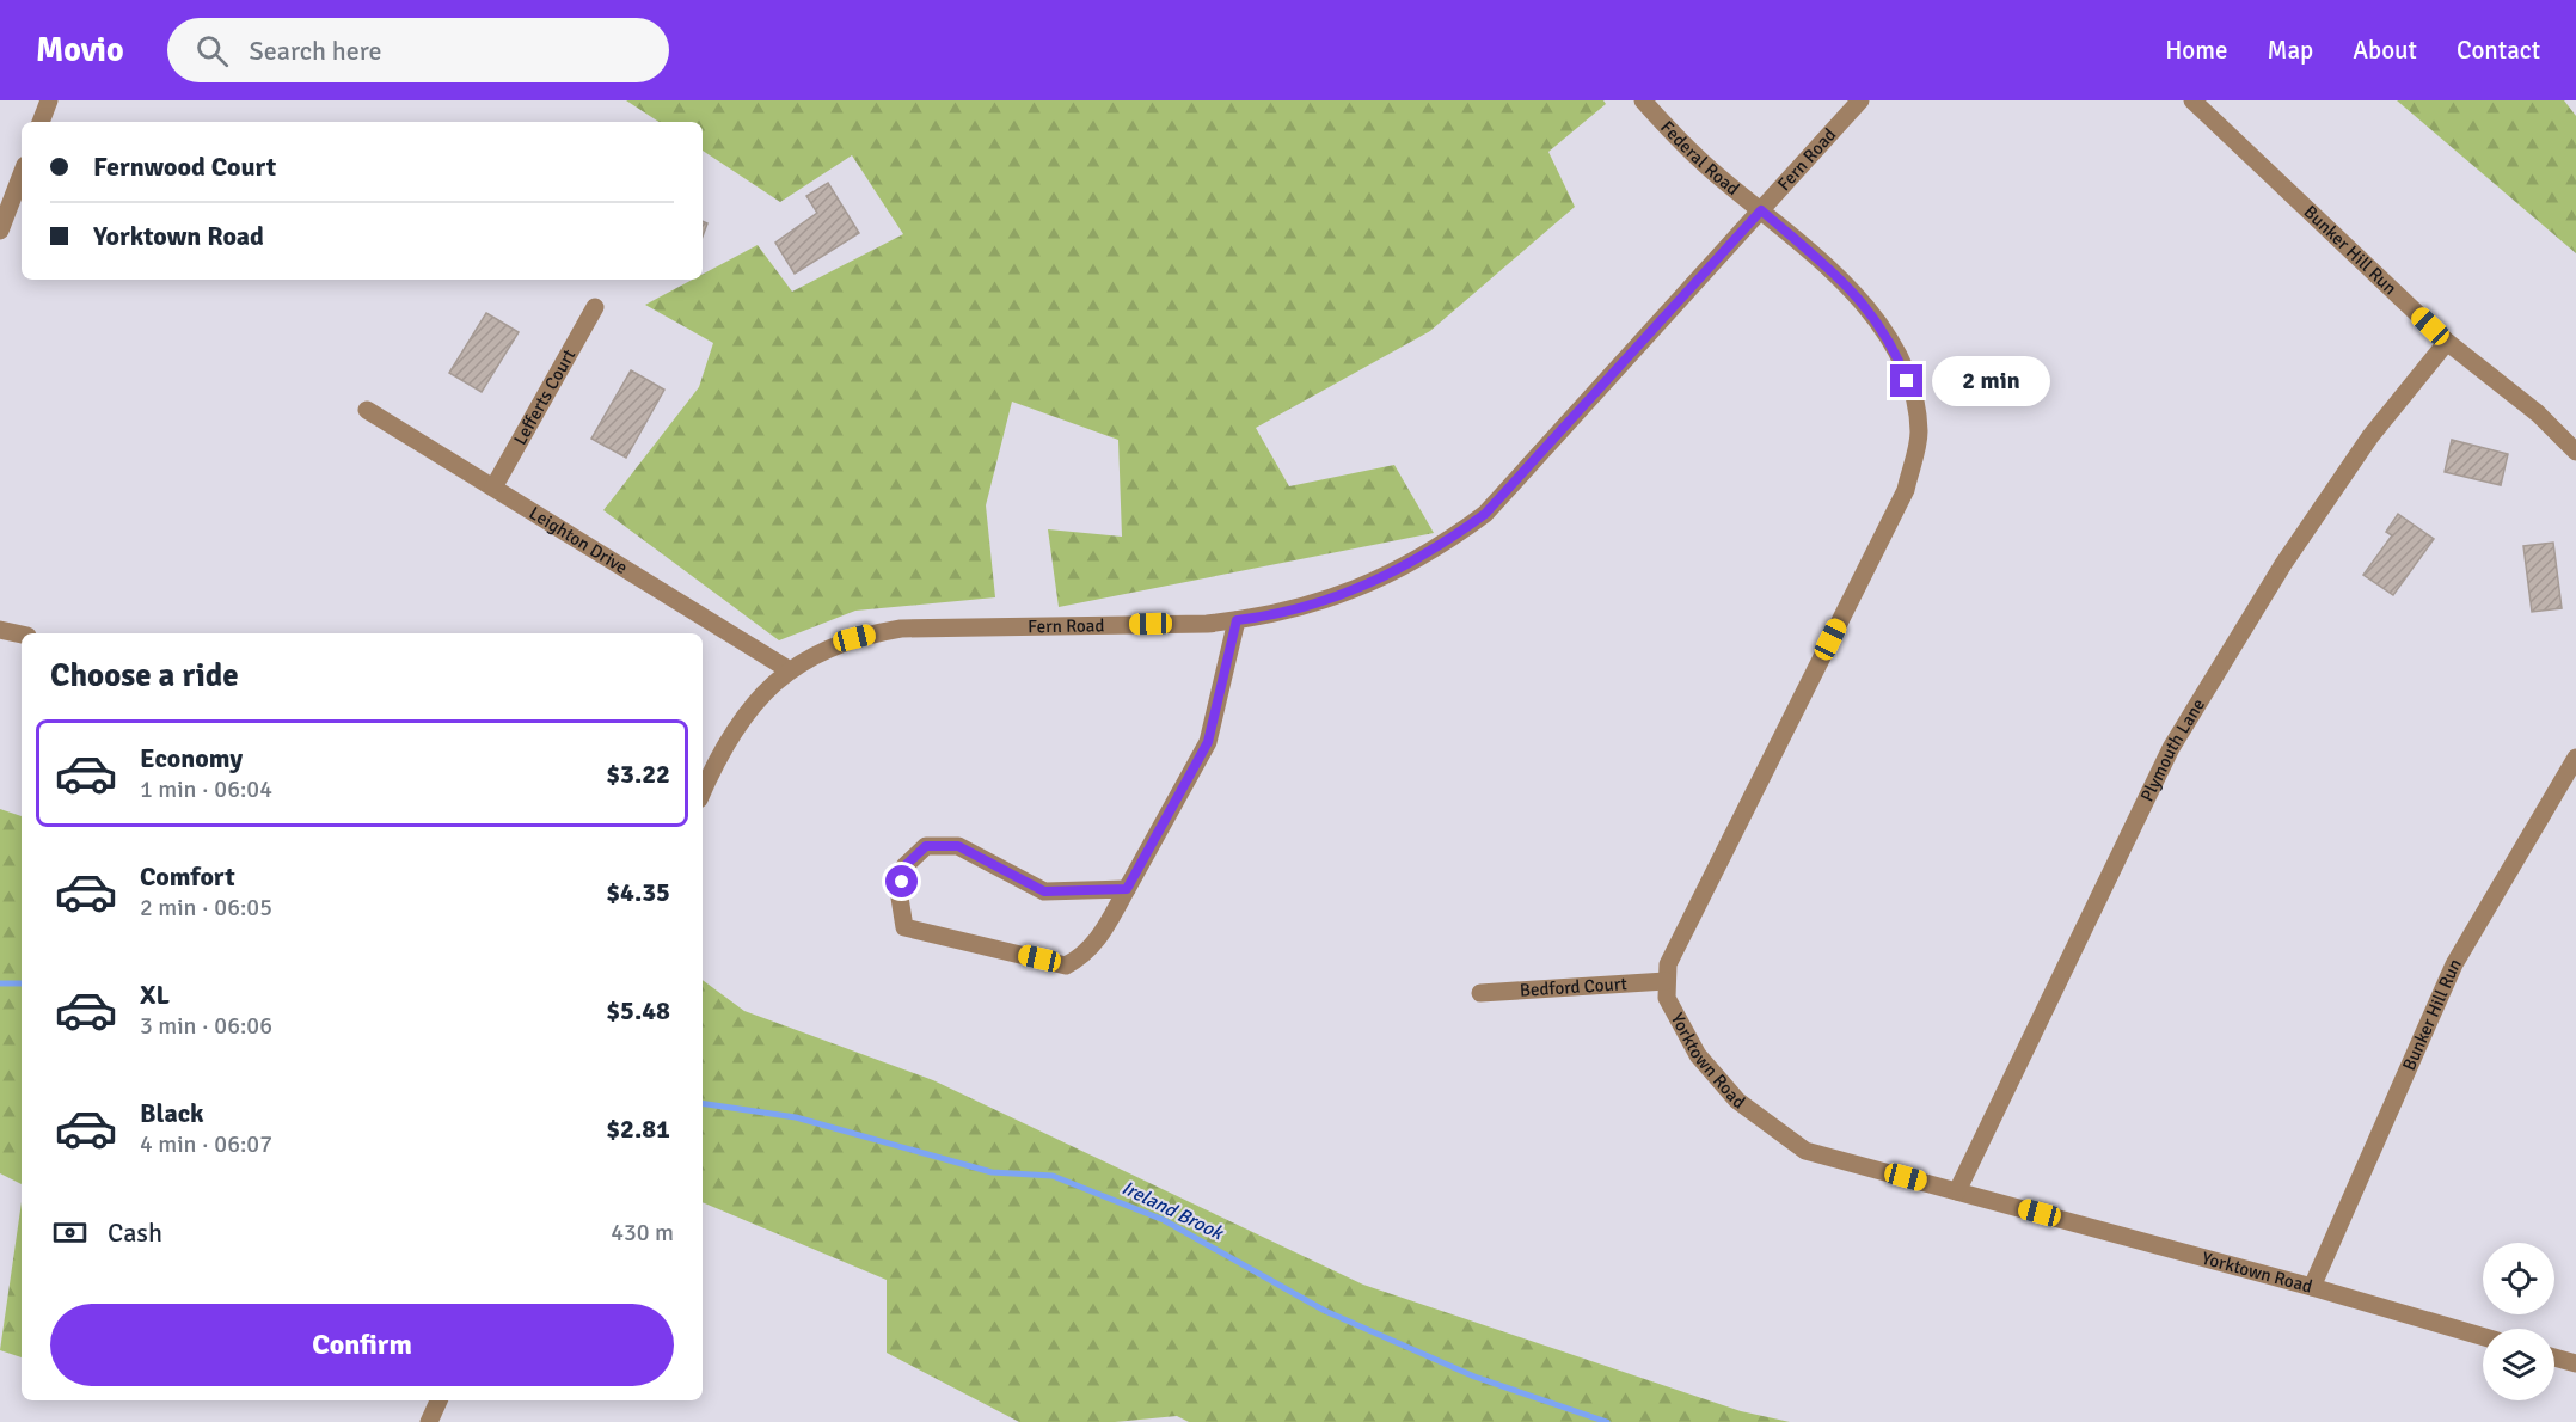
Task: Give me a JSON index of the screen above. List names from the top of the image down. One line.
{"streets":{"street":["Federal Road","Fern Road","Bunker Hill Run","Lefferts Court","Leighton Drive","Plymouth Lane","Bedford Court","Yorktown Road"]},"crossings":[["Federal Road","Fern Road"],["Fern Road","Leighton Drive"],["Bunker Hill Run","Plymouth Lane"],["Bunker Hill Run","Yorktown Road"],["Lefferts Court","Leighton Drive"],["Plymouth Lane","Yorktown Road"],["Bedford Court","Yorktown Road"]],"water":["Ireland Brook"],"page":{"header":"Movio","search":"Search here","nav":["Home","Map","About","Contact"],"banner":["Fernwood Court","Yorktown Road"],"bubble":"2 min","heading":"Choose a ride","list":[{"name":"Economy","note":"1 min · 06:04","value":"$3.22"},{"name":"Comfort","note":"2 min · 06:05","value":"$4.35"},{"name":"XL","note":"3 min · 06:06","value":"$5.48"},{"name":"Black","note":"4 min · 06:07","value":"$2.81"}],"pay":["Cash","430 m"],"buttons":"Confirm"}}
